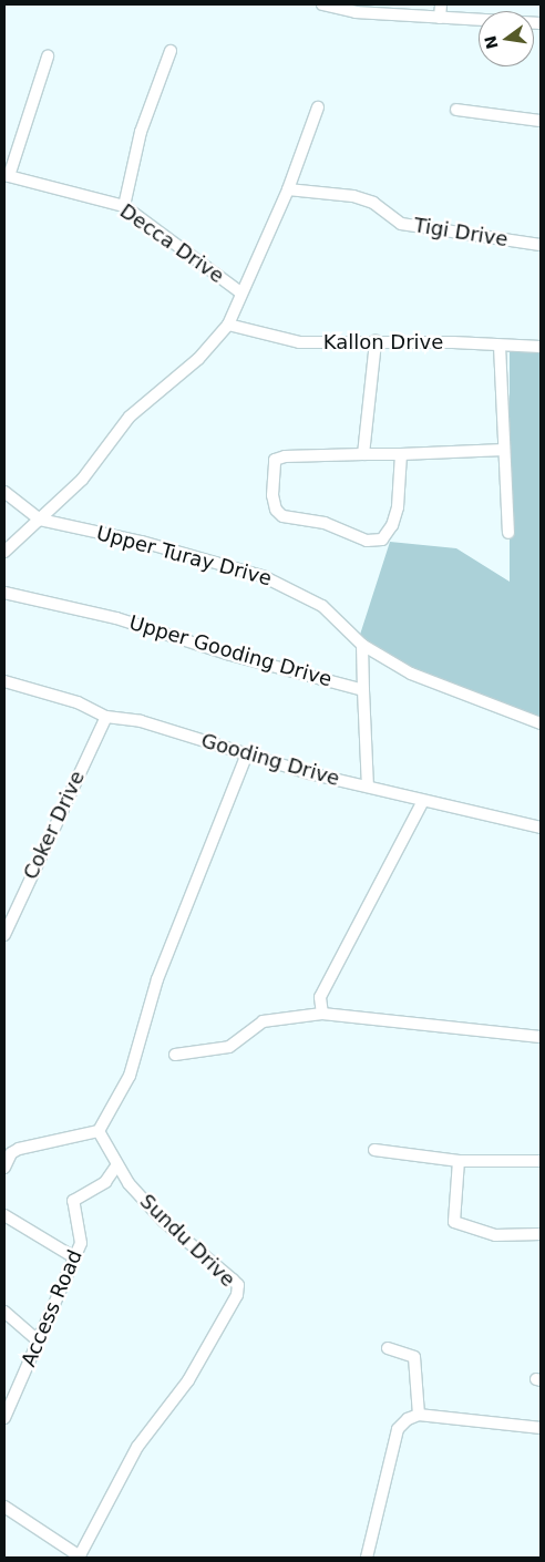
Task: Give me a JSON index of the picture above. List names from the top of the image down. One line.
{"streets":{"street":["Tigi Drive","Decca Drive","Kallon Drive","Upper Turay Drive","Upper Gooding Drive","Gooding Drive","Coker Drive","Sundu Drive","Access Road"]},"crossings":[["Gooding Drive","Coker Drive"],["Sundu Drive","Access Road"]],"north":"left"}
